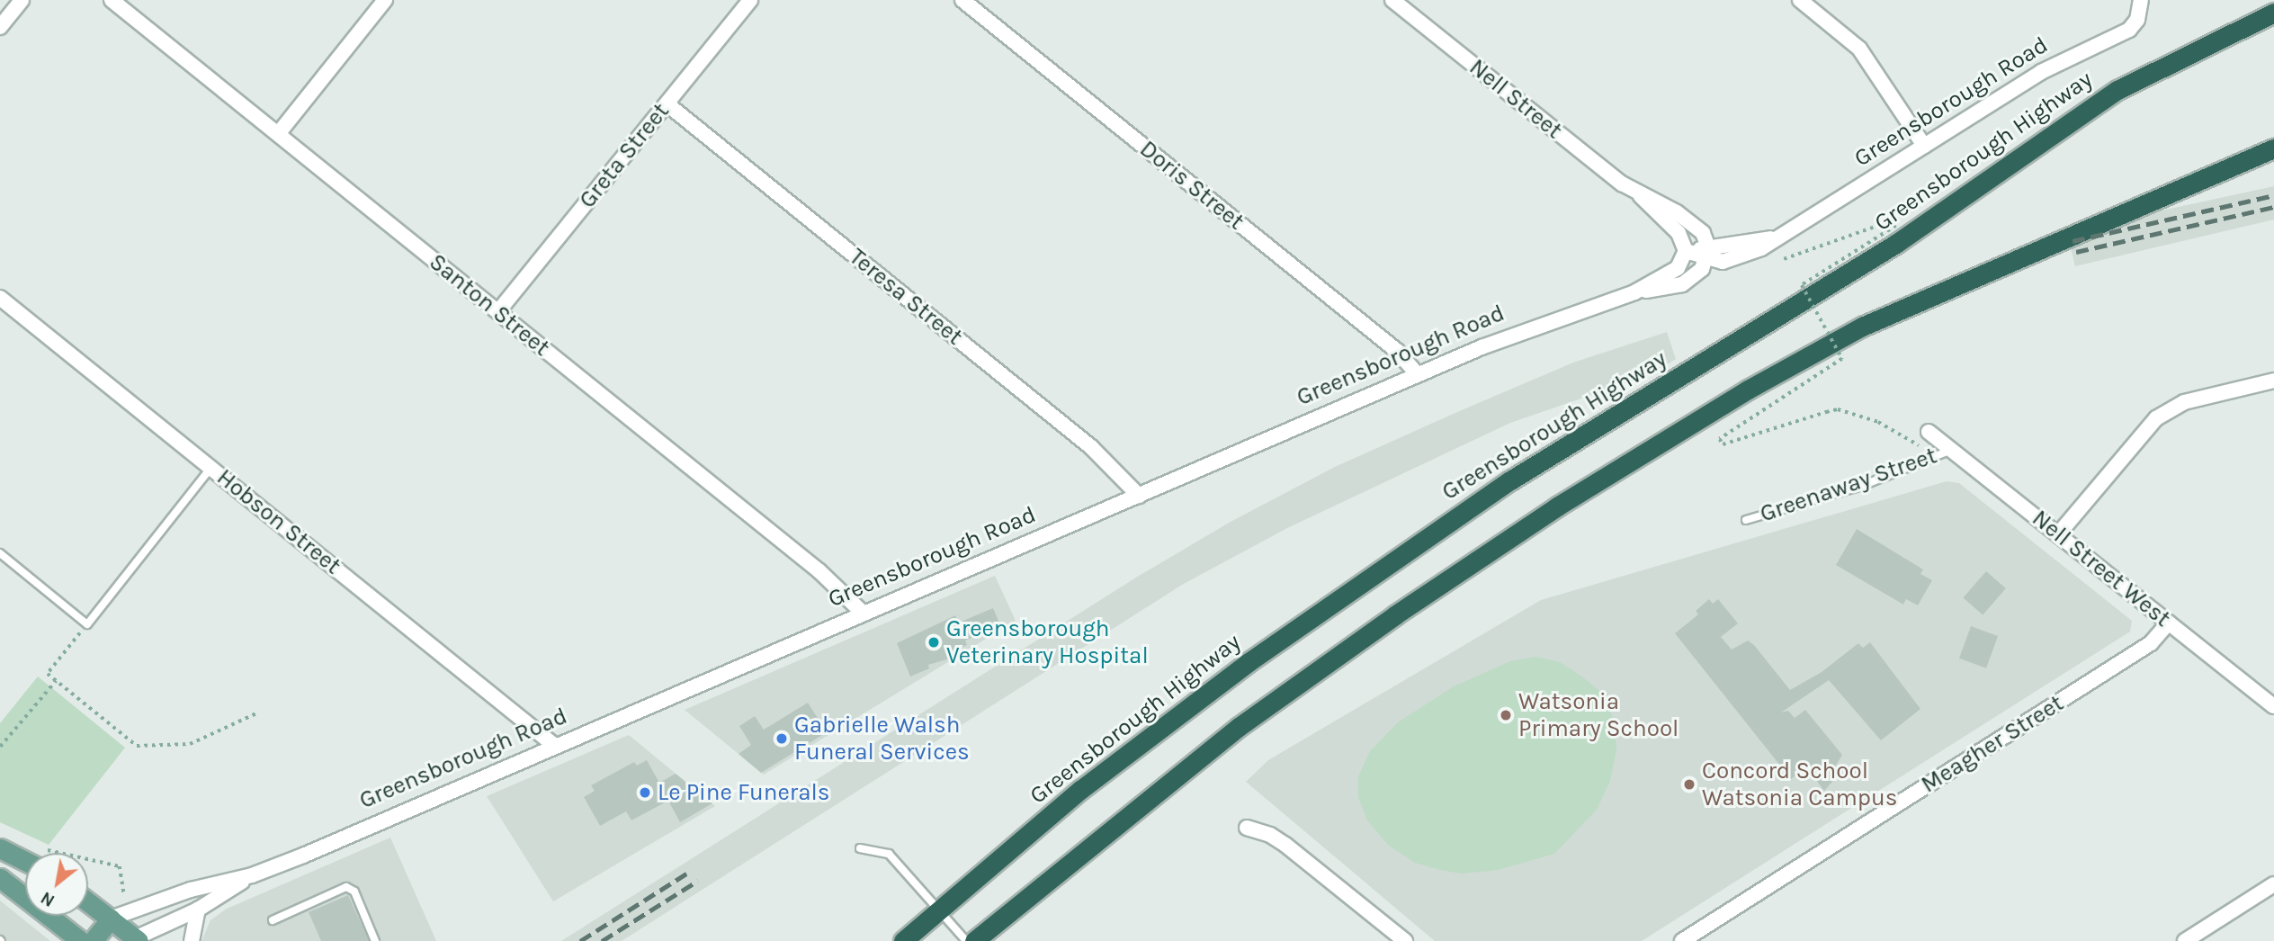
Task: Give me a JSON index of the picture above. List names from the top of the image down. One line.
{"streets":{"highway":["Greensborough Highway"],"main road":["Greensborough Road"],"street":["Nell Street","Greta Street","Doris Street","Teresa Street","Santon Street","Hobson Street","Nell Street West","Meagher Street"],"lane":["Greenaway Street"]},"crossings":[["Nell Street","Greensborough Road"],["Greensborough Road","Doris Street"],["Greensborough Road","Teresa Street"],["Greensborough Road","Santon Street"],["Greensborough Road","Hobson Street"],["Greta Street","Teresa Street"],["Greta Street","Santon Street"],["Greenaway Street","Nell Street West"],["Nell Street West","Meagher Street"]],"places":["Greensborough Veterinary Hospital","Watsonia Primary School","Gabrielle Walsh Funeral Services","Concord School Watsonia Campus","Le Pine Funerals"],"north":"bottom left"}
